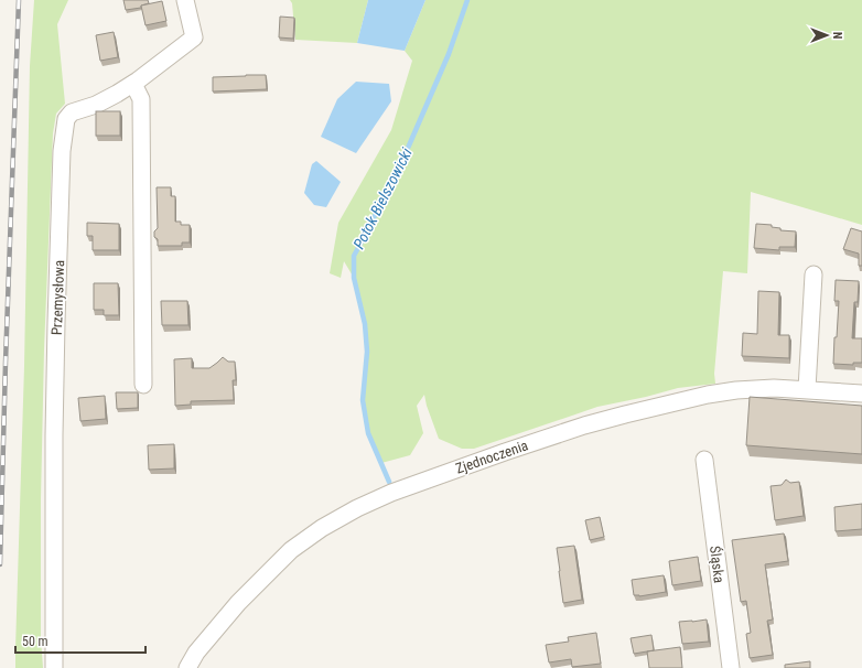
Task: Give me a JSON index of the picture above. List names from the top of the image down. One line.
{"streets":{"street":["Przemysłowa","Zjednoczenia","Śląska"]},"water":["Potok Bielszowicki"],"scale_bar":"50 m","north":"right"}
